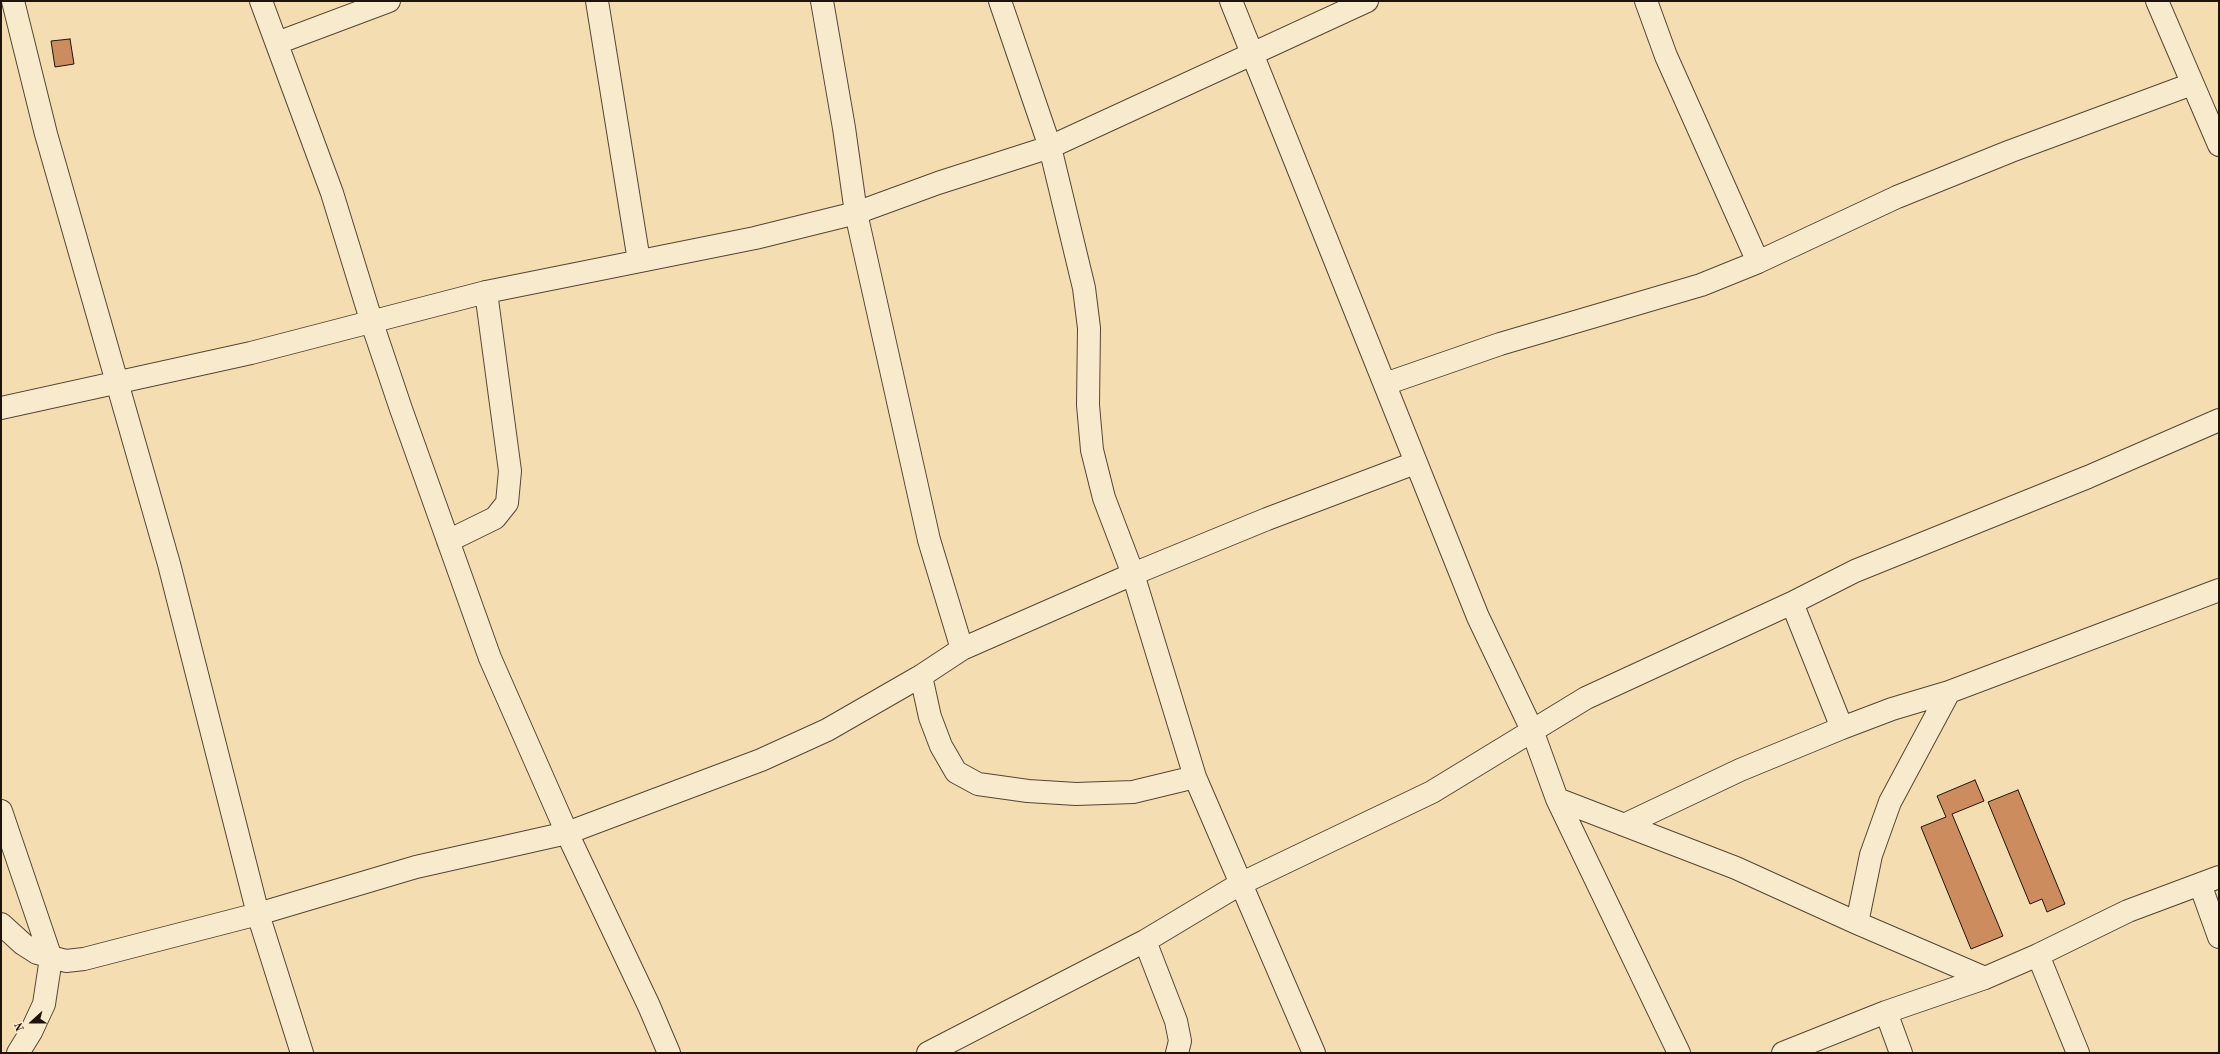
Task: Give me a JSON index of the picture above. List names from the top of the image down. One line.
{"north":"left"}
